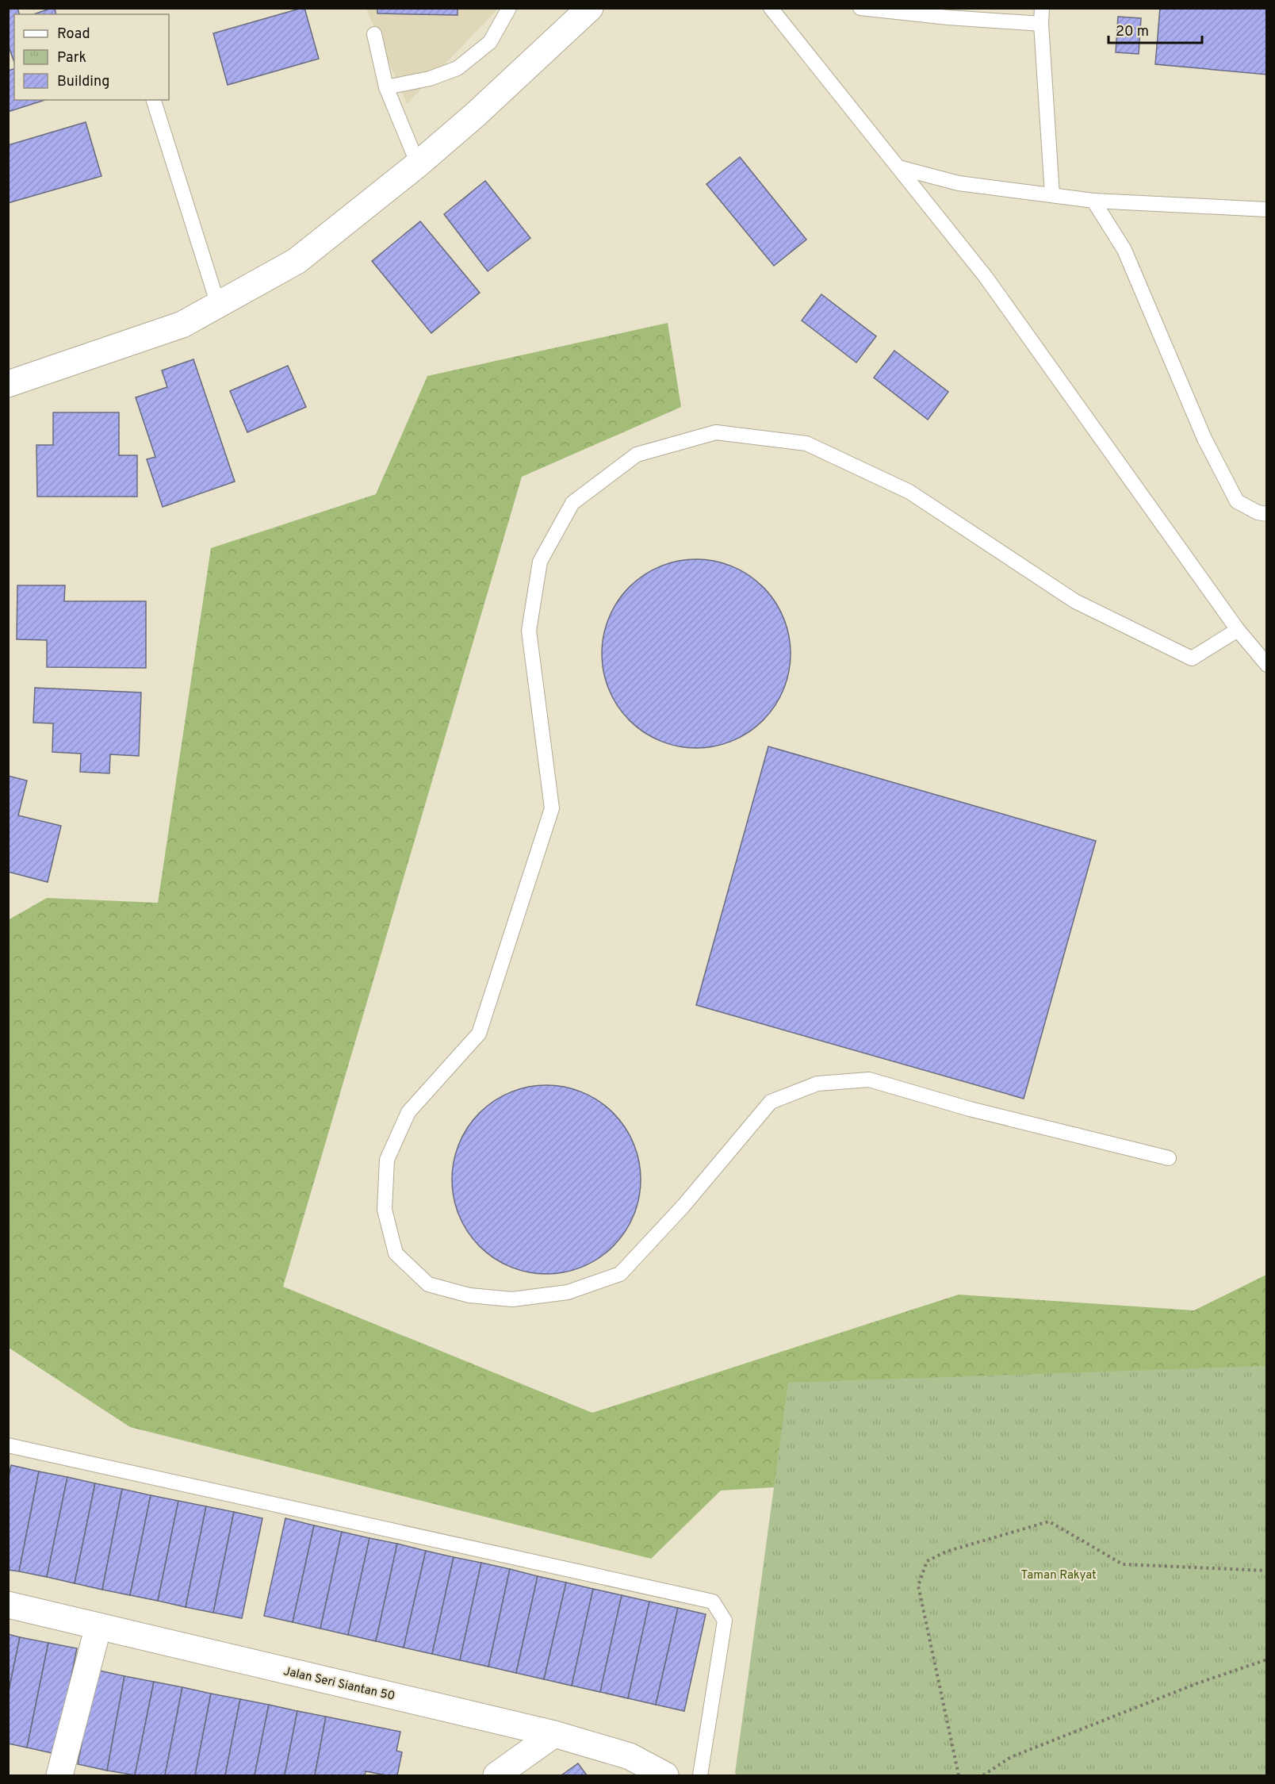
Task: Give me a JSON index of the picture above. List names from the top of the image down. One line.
{"streets":{"street":["Jalan Seri Siantan 50"]},"parks":["Taman Rakyat"],"legend":["Road","Park","Building"],"scale_bar":"20 m"}
